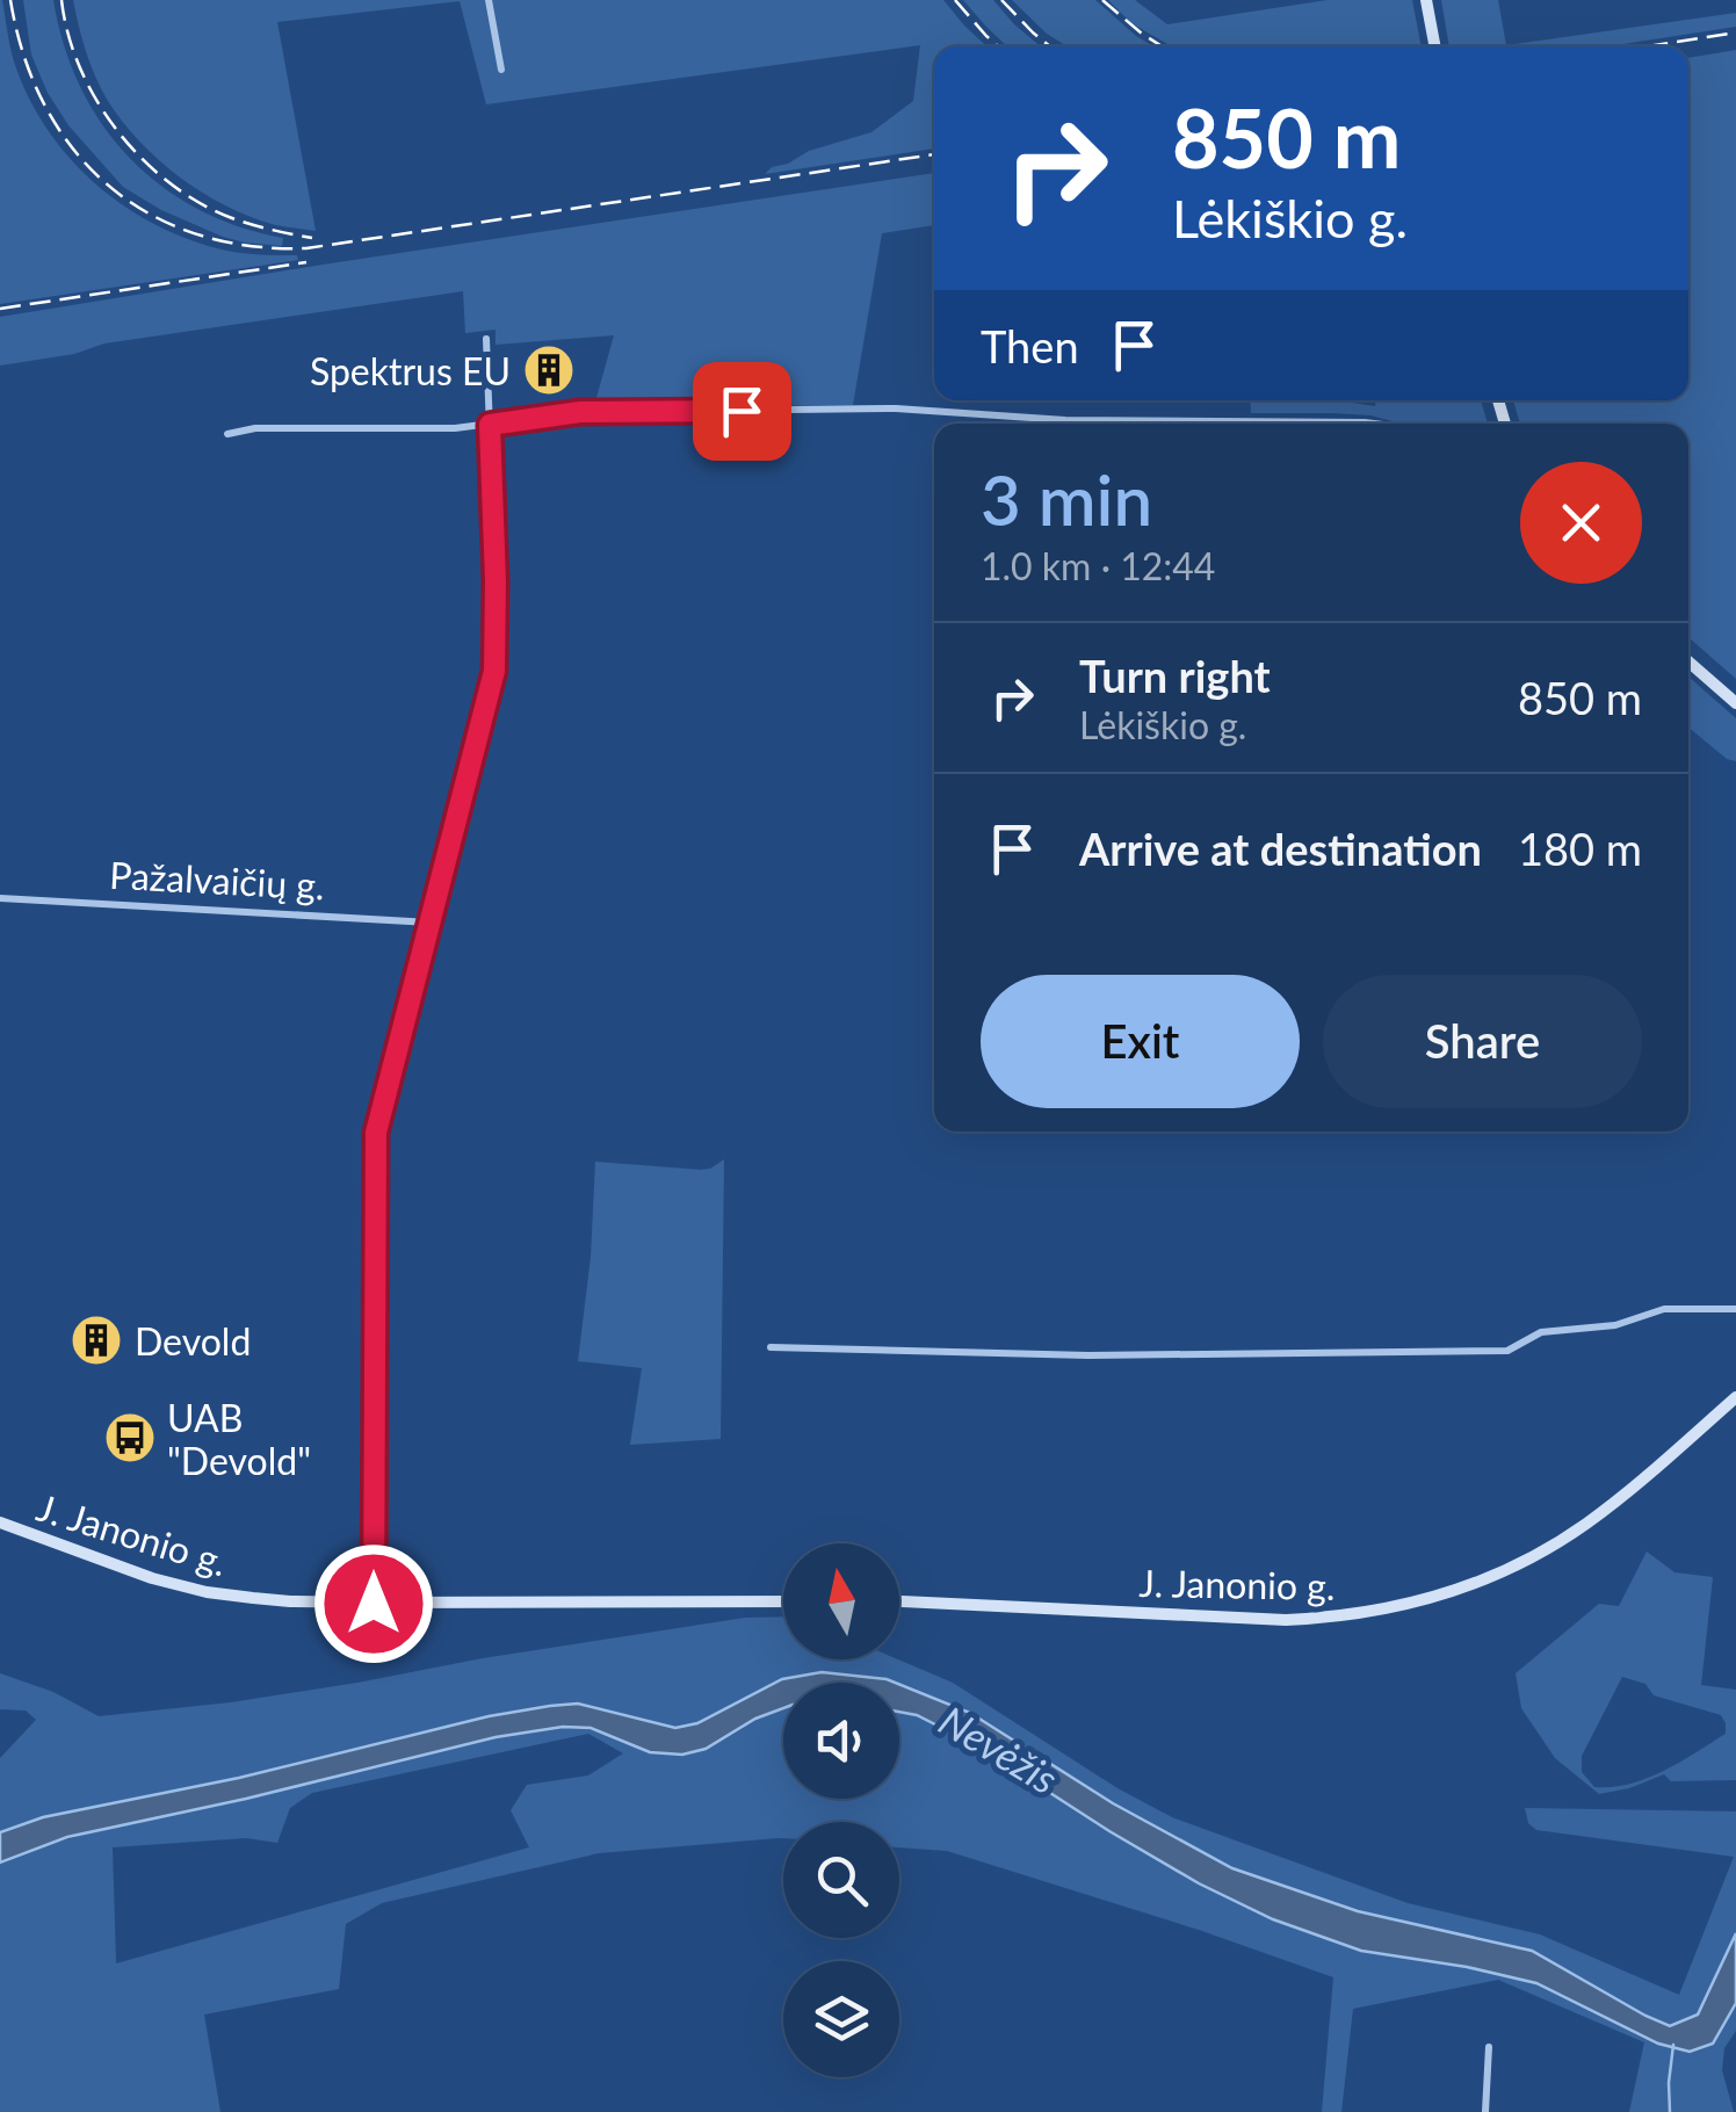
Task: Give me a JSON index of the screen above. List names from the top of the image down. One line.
{"streets":{"street":["Pažalvaičių g.","J. Janonio g."]},"water":["Nevėžis"],"places":{"building":["Spektrus EU","Devold"],"bus stop":["UAB \"Devold\""]},"north":"top","page":{"turn":["850 m","Lėkiškio g."],"then":"Then","heading":["3 min","1.0 km · 12:44"],"list":[{"name":"Turn right","note":"Lėkiškio g.","value":"850 m"},{"name":"Arrive at destination","value":"180 m"}],"buttons":["Exit","Share"]}}
